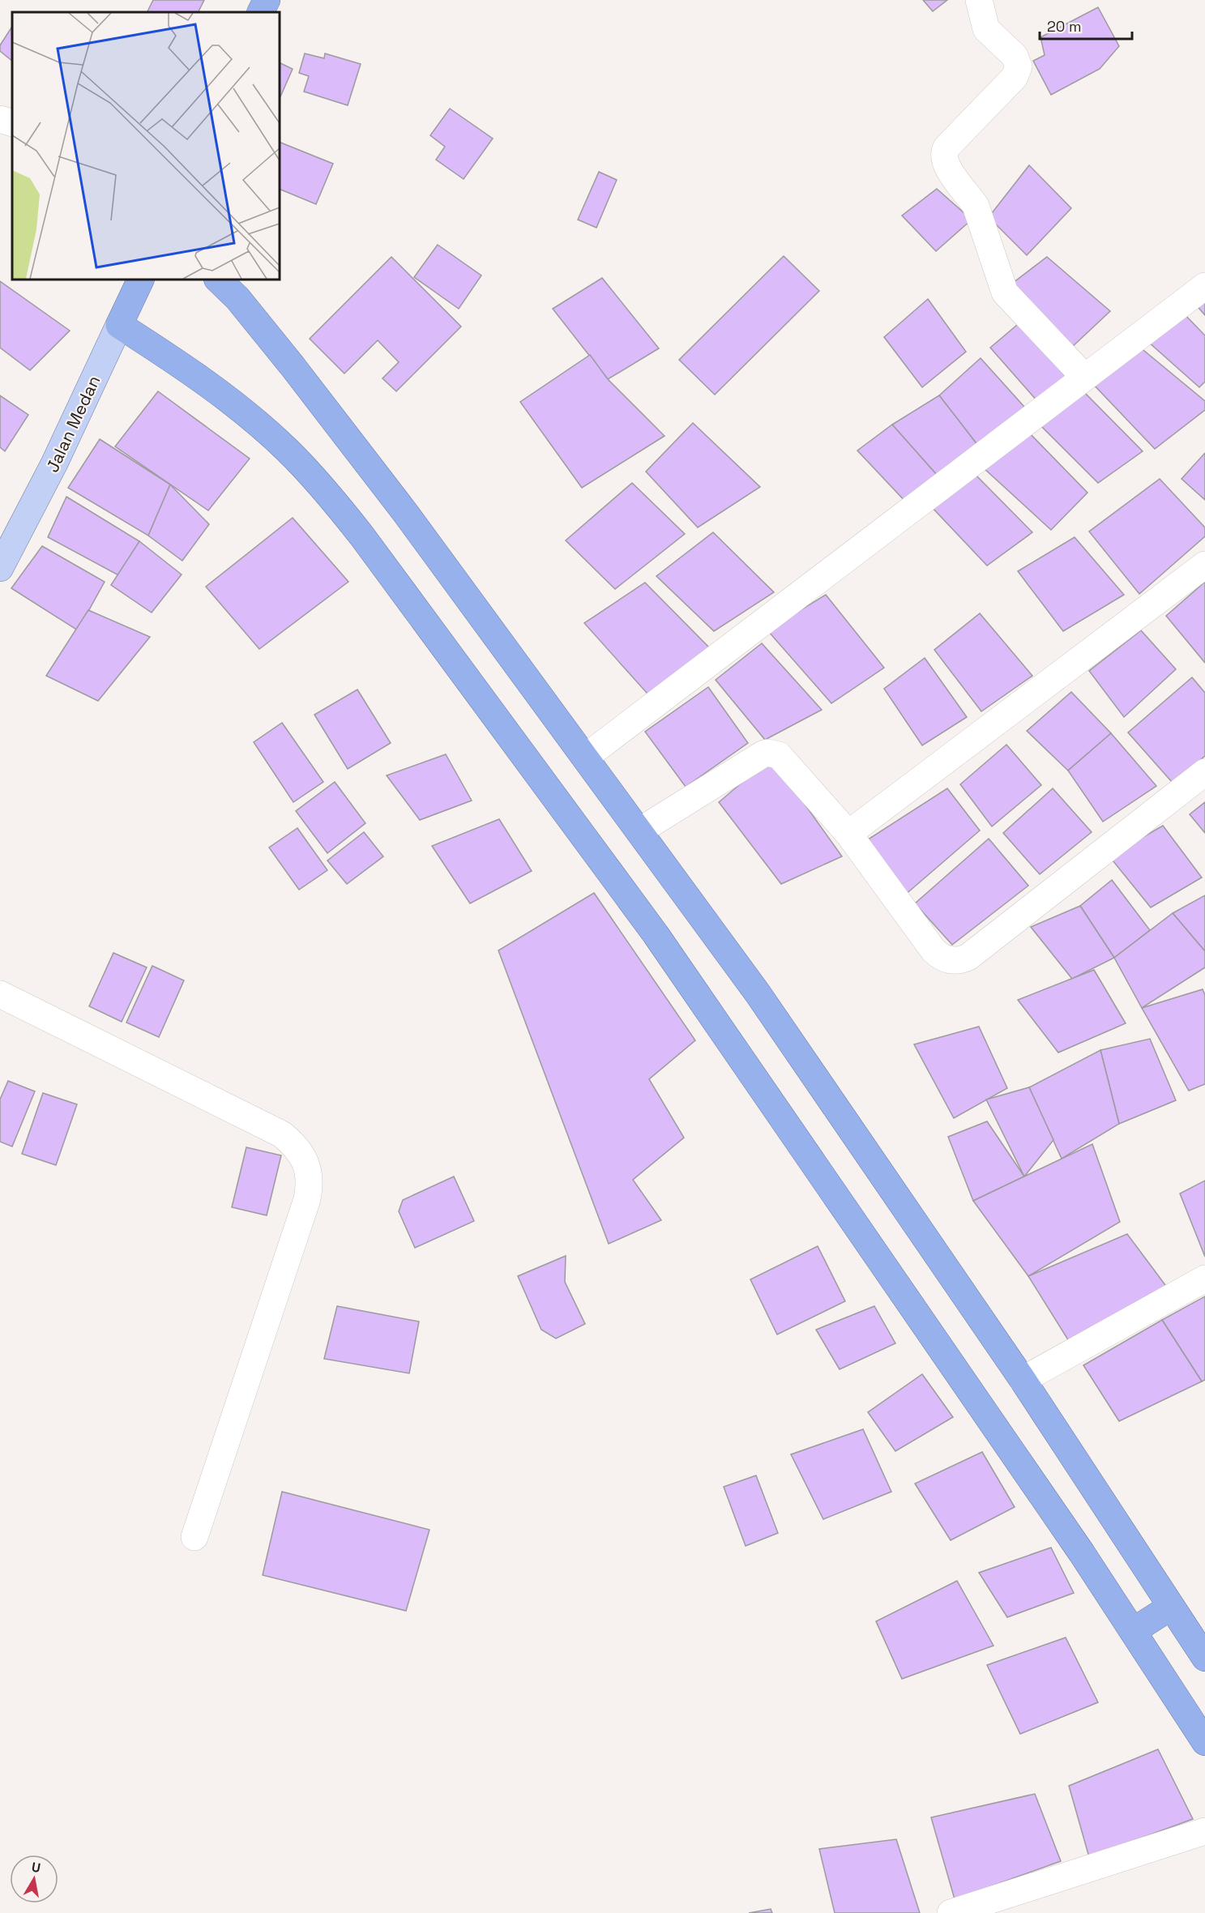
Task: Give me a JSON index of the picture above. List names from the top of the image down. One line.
{"streets":{"highway":["Jalan Medan"]},"scale_bar":"20 m","north":"top"}
